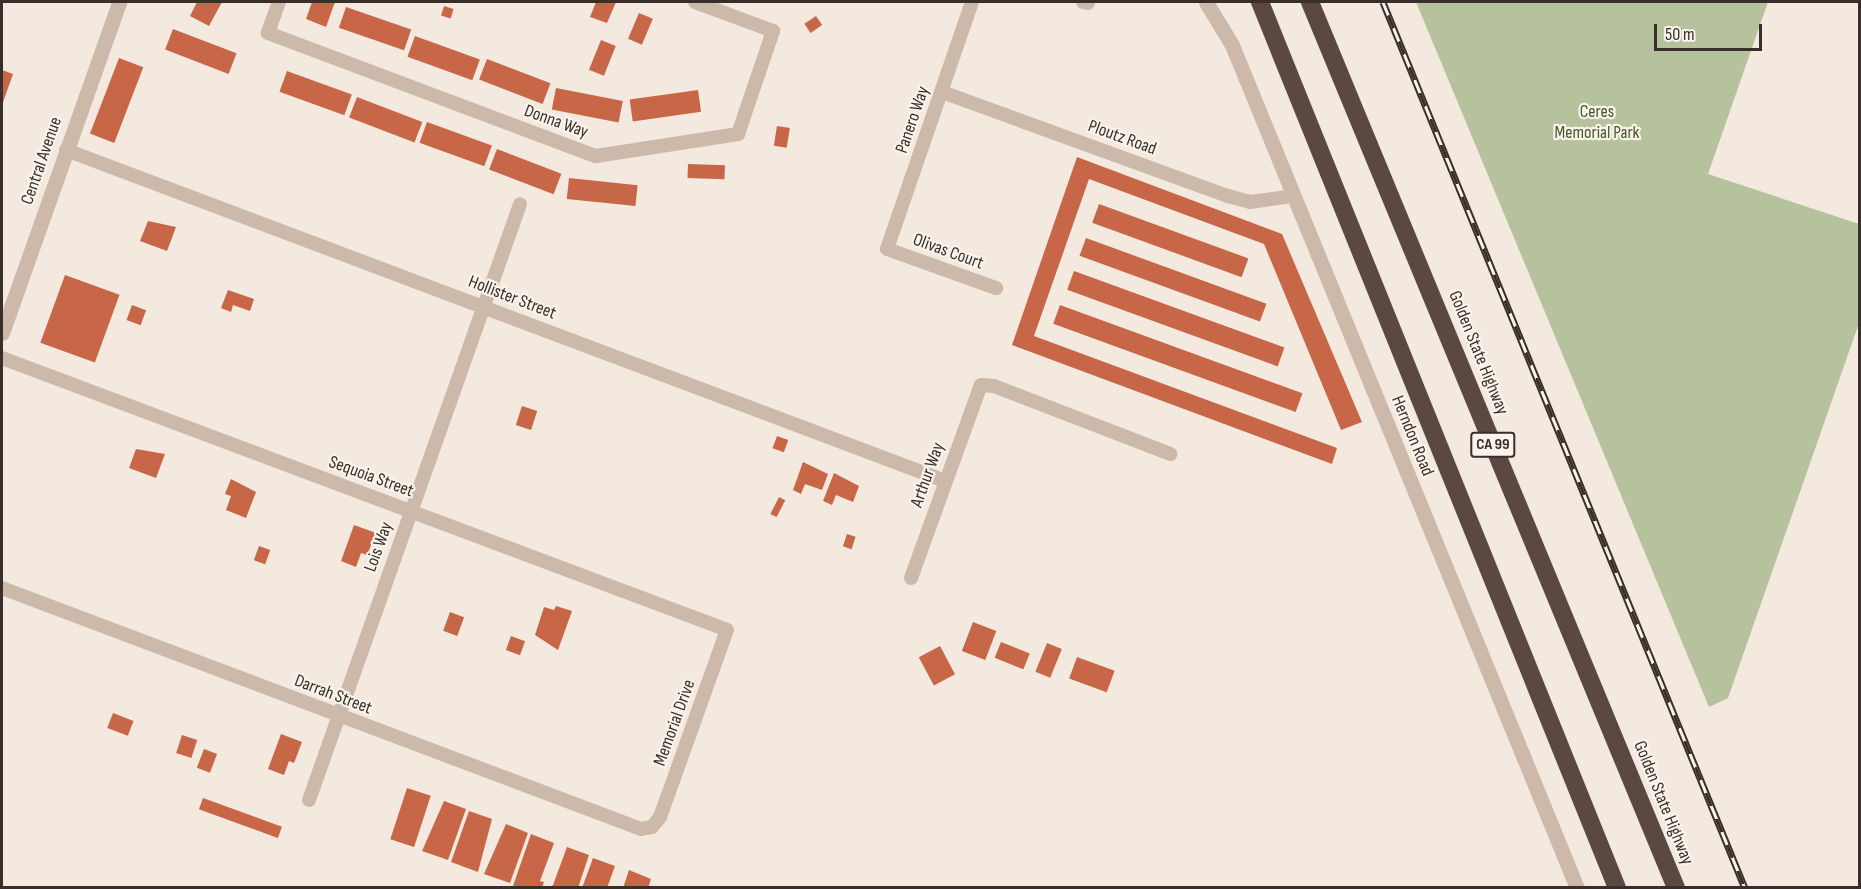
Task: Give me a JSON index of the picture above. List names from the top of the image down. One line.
{"streets":{"highway":["Golden State Highway","CA 99"],"street":["Panero Way","Donna Way","Ploutz Road","Central Avenue","Olivas Court","Hollister Street","Herndon Road","Arthur Way","Sequoia Street","Lois Way","Darrah Street","Memorial Drive"]},"crossings":[["Panero Way","Ploutz Road"],["Panero Way","Olivas Court"],["Ploutz Road","Herndon Road"],["Central Avenue","Hollister Street"],["Hollister Street","Arthur Way"],["Hollister Street","Lois Way"],["Sequoia Street","Lois Way"],["Sequoia Street","Memorial Drive"],["Lois Way","Darrah Street"],["Darrah Street","Memorial Drive"]],"parks":["Ceres Memorial Park"],"scale_bar":"50 m"}
